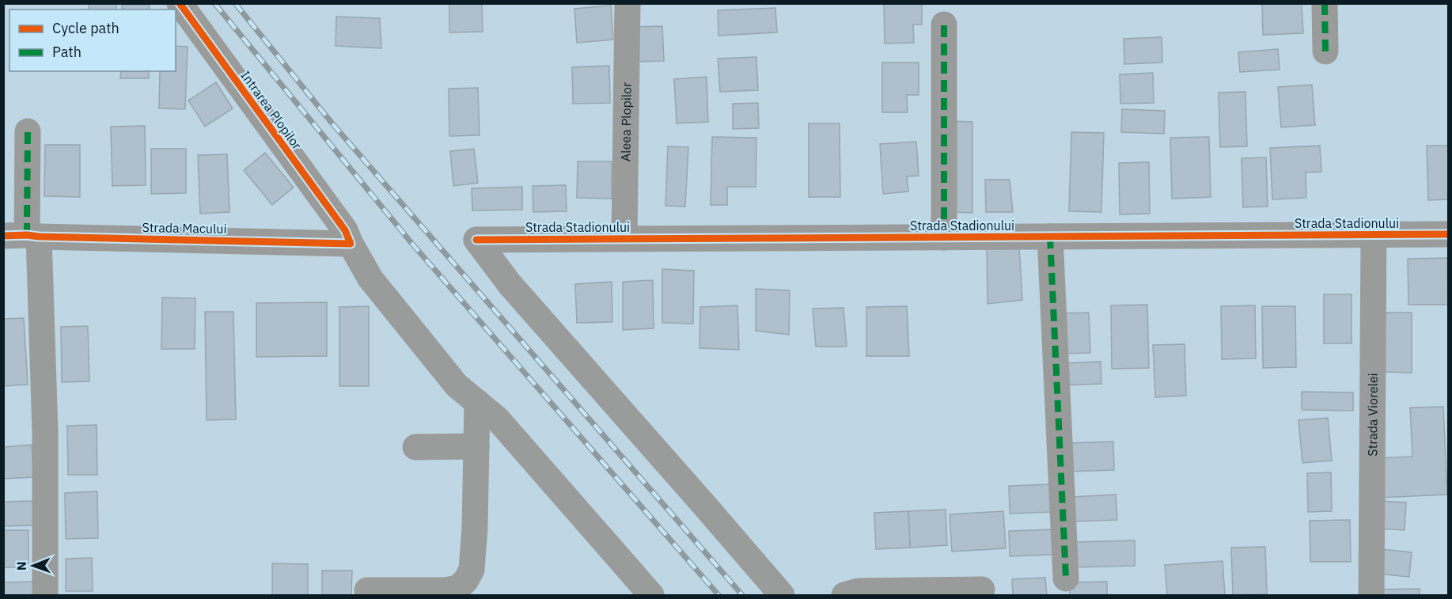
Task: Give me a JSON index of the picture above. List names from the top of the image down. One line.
{"streets":{"street":["Intrarea Plopilor","Aleea Plopilor","Strada Stadionului","Strada Macului","Strada Viorelei"]},"crossings":[["Intrarea Plopilor","Strada Macului"],["Aleea Plopilor","Strada Stadionului"],["Strada Stadionului","Strada Viorelei"]],"legend":["Cycle path","Path"],"north":"left"}
